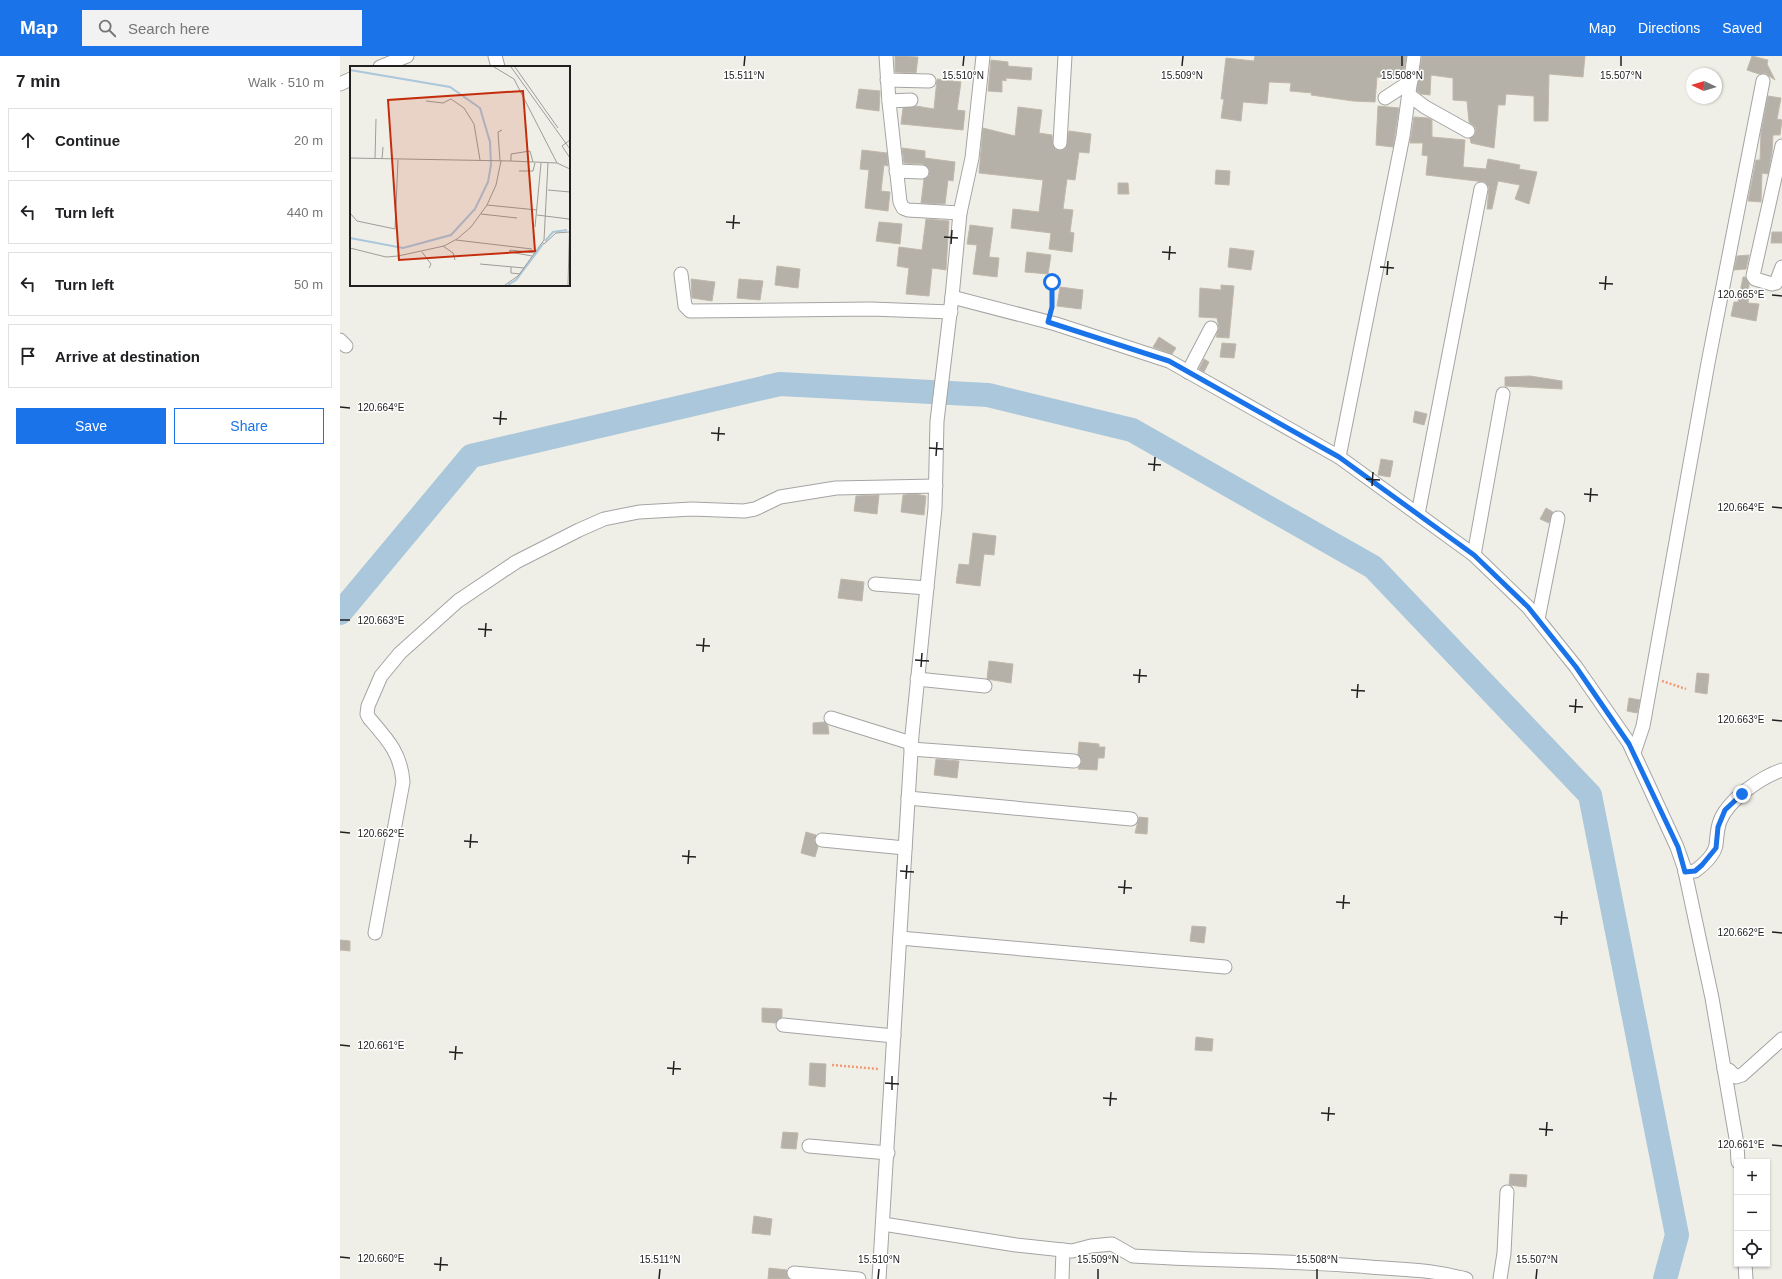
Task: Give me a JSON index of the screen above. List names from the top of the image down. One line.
{"north":"left","page":{"header":"Map","search":"Search here","nav":["Map","Directions","Saved"],"heading":["7 min","Walk · 510 m"],"list":[["Continue","20 m"],["Turn left","440 m"],["Turn left","50 m"],"Arrive at destination"],"buttons":["Save","Share"],"map_buttons":["+","−"]},"coordinates":["15.511°N","15.510°N","15.509°N","15.508°N","15.507°N","120.665°E","120.664°E","120.663°E","120.662°E","120.661°E","120.660°E"]}
